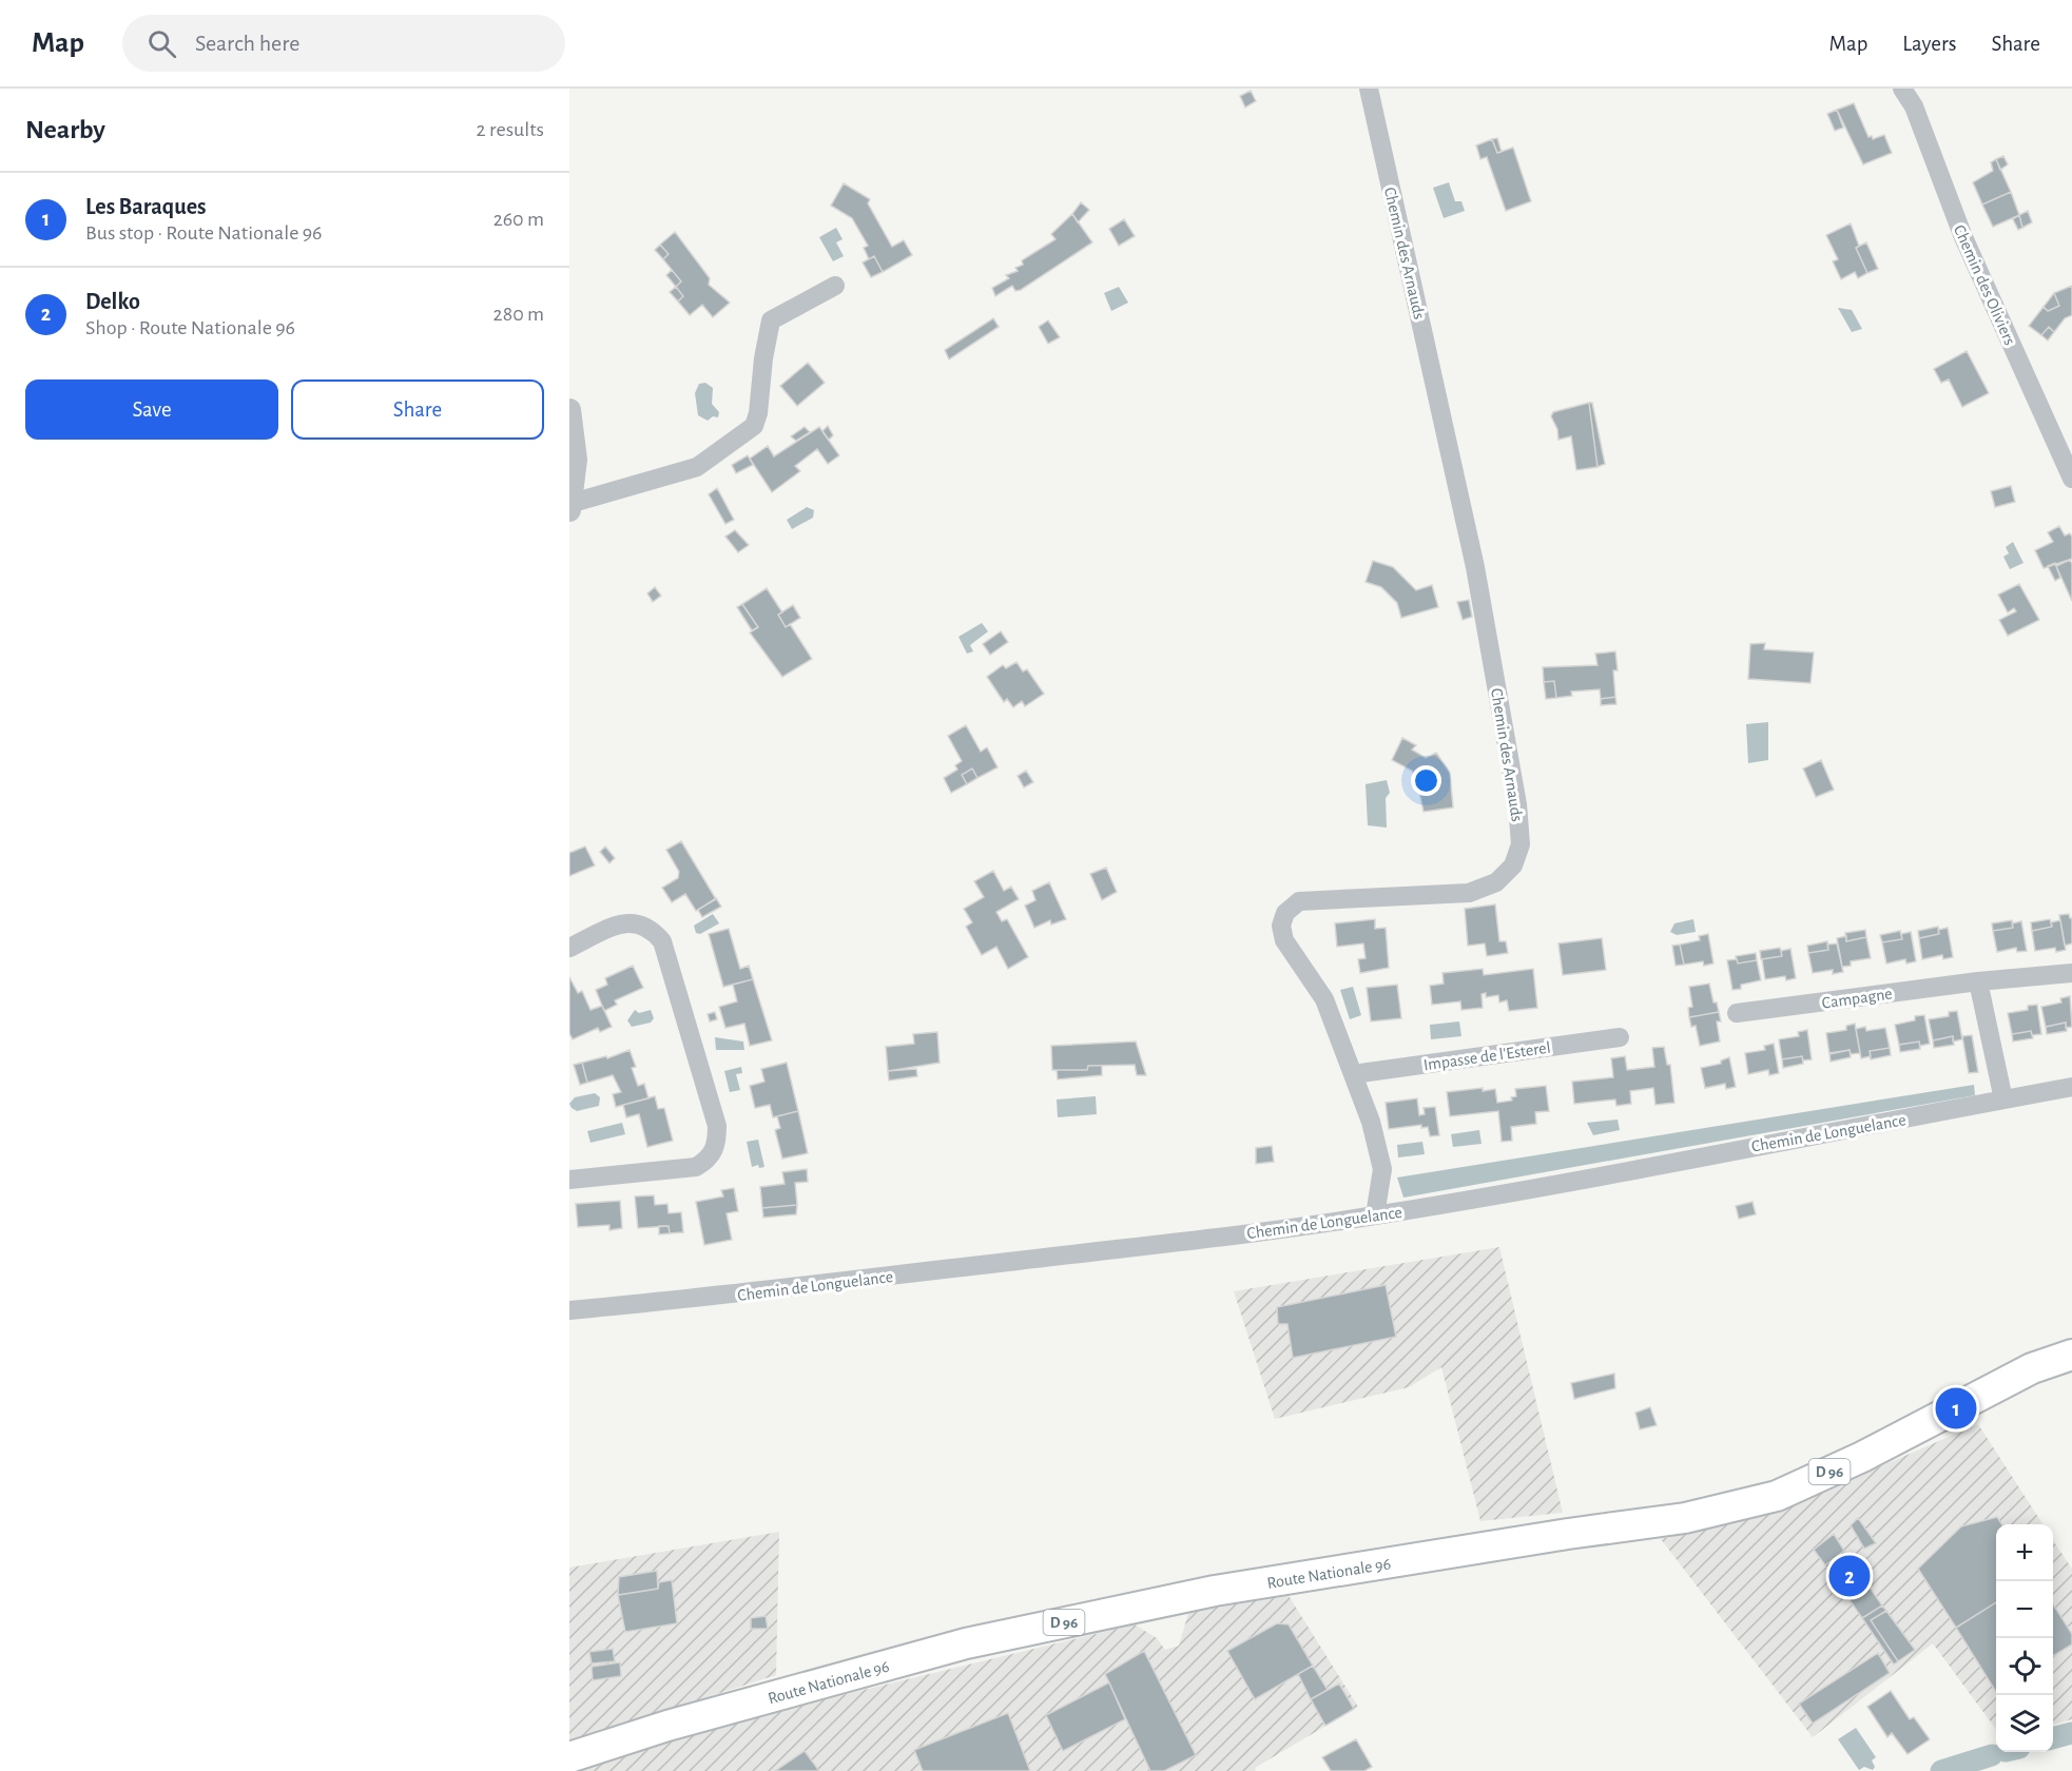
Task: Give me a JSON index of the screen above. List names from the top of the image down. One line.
{"streets":{"main road":["D 96","Route Nationale 96"],"street":["Chemin des Arnauds","Chemin des Oliviers","Campagne","Impasse de l'Esterel","Chemin de Longuelance"]},"crossings":[["Chemin des Arnauds","Impasse de l'Esterel"],["Chemin des Arnauds","Chemin de Longuelance"]],"page":{"header":"Map","search":"Search here","nav":["Map","Layers","Share"],"heading":["Nearby","2 results"],"list":[{"mark":"1","name":"Les Baraques","note":"Bus stop · Route Nationale 96","value":"260 m"},{"mark":"2","name":"Delko","note":"Shop · Route Nationale 96","value":"280 m"}],"buttons":["Save","Share"],"pins":["1","2"],"map_buttons":["+","−"]}}
